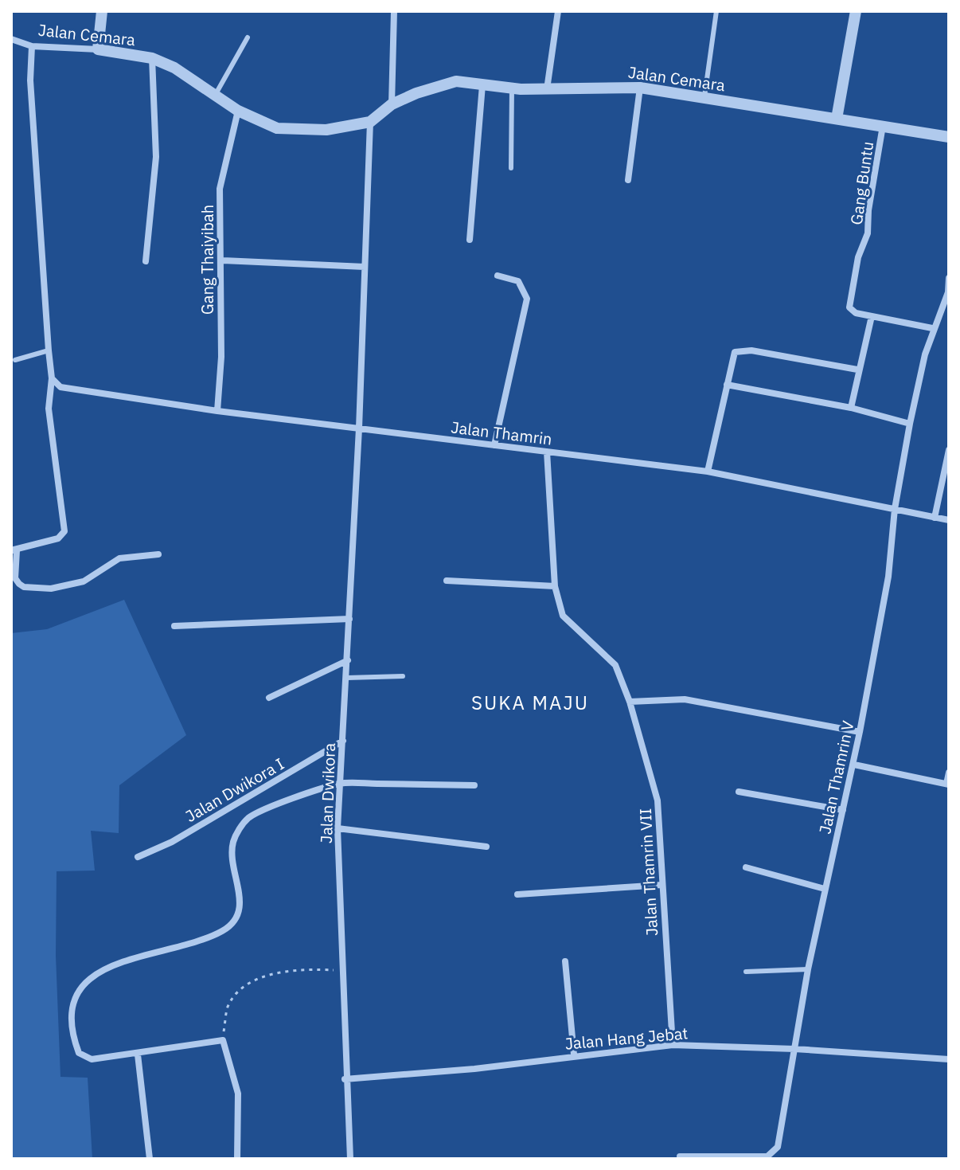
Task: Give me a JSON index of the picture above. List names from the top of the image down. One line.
{"streets":{"street":["Jalan Cemara","Gang Buntu","Gang Thaiyibah","Jalan Thamrin","Jalan Thamrin V","Jalan Dwikora I","Jalan Dwikora","Jalan Thamrin VII","Jalan Hang Jebat"]},"crossings":[["Jalan Cemara","Gang Buntu"],["Jalan Cemara","Gang Thaiyibah"],["Gang Buntu","Jalan Thamrin V"],["Gang Thaiyibah","Jalan Thamrin"],["Jalan Thamrin","Jalan Thamrin V"],["Jalan Thamrin","Jalan Dwikora"],["Jalan Thamrin","Jalan Thamrin VII"],["Jalan Thamrin V","Jalan Hang Jebat"],["Jalan Dwikora I","Jalan Dwikora"],["Jalan Dwikora","Jalan Hang Jebat"],["Jalan Thamrin VII","Jalan Hang Jebat"]],"districts":["SUKA MAJU"]}
